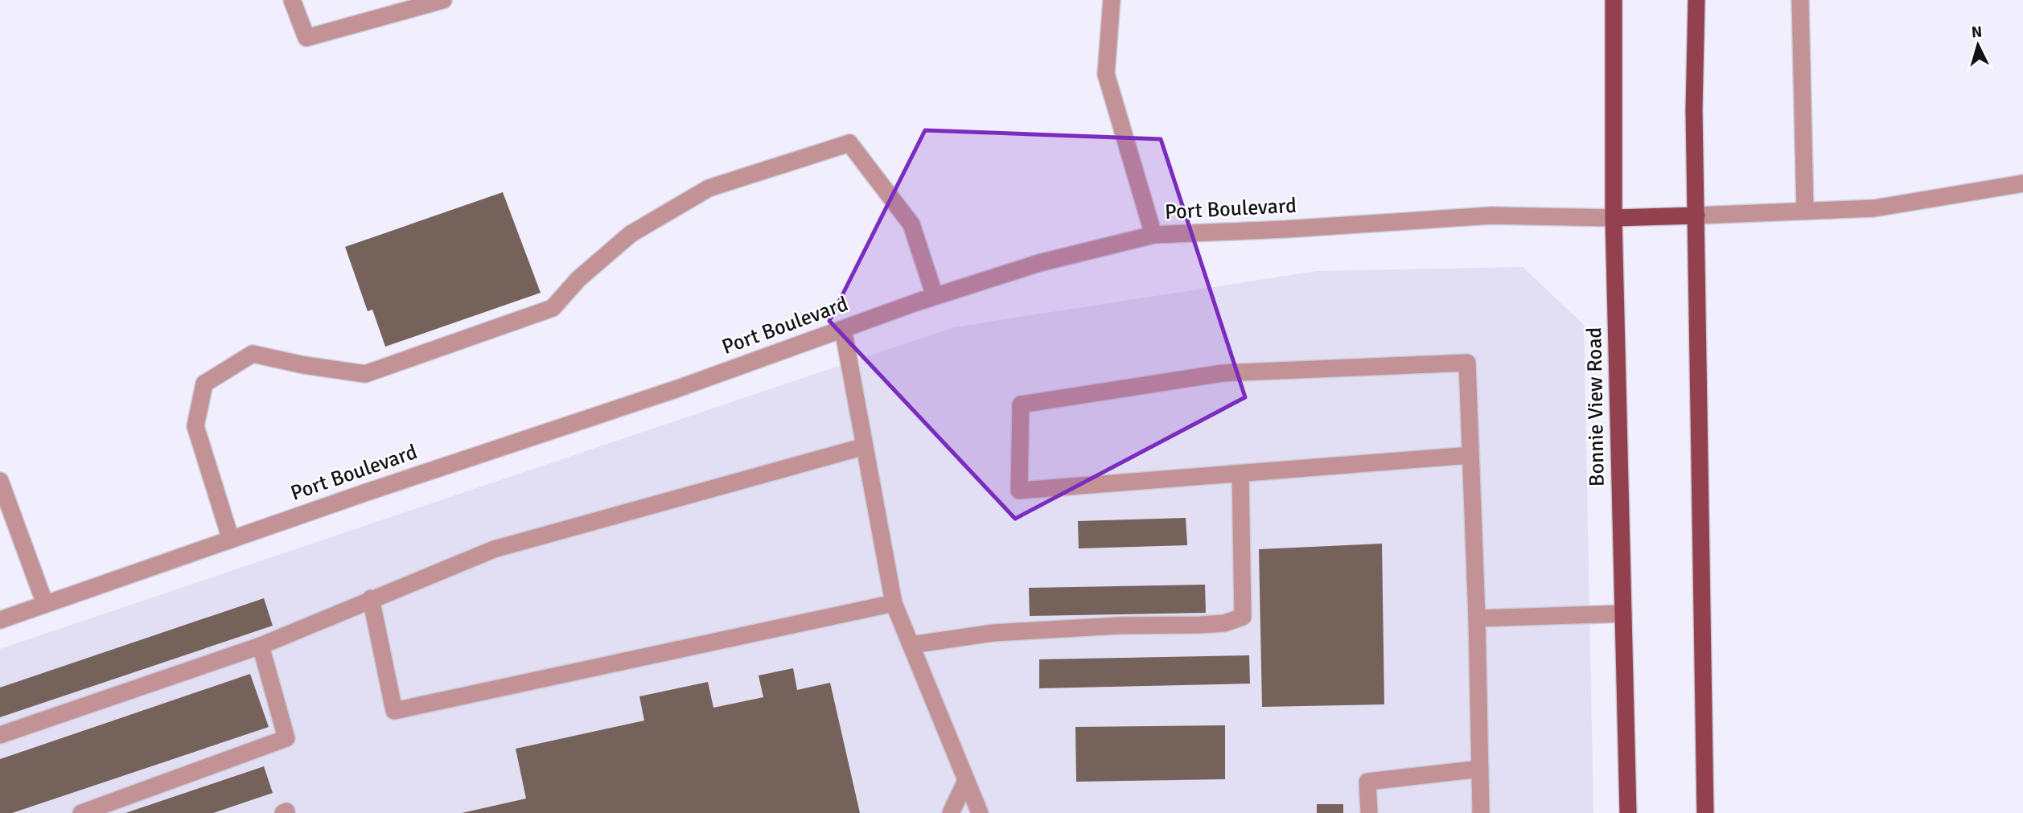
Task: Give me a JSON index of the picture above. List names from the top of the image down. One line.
{"streets":{"main road":["Bonnie View Road"],"street":["Port Boulevard"]},"crossings":[["Port Boulevard","Bonnie View Road"]],"north":"top"}
